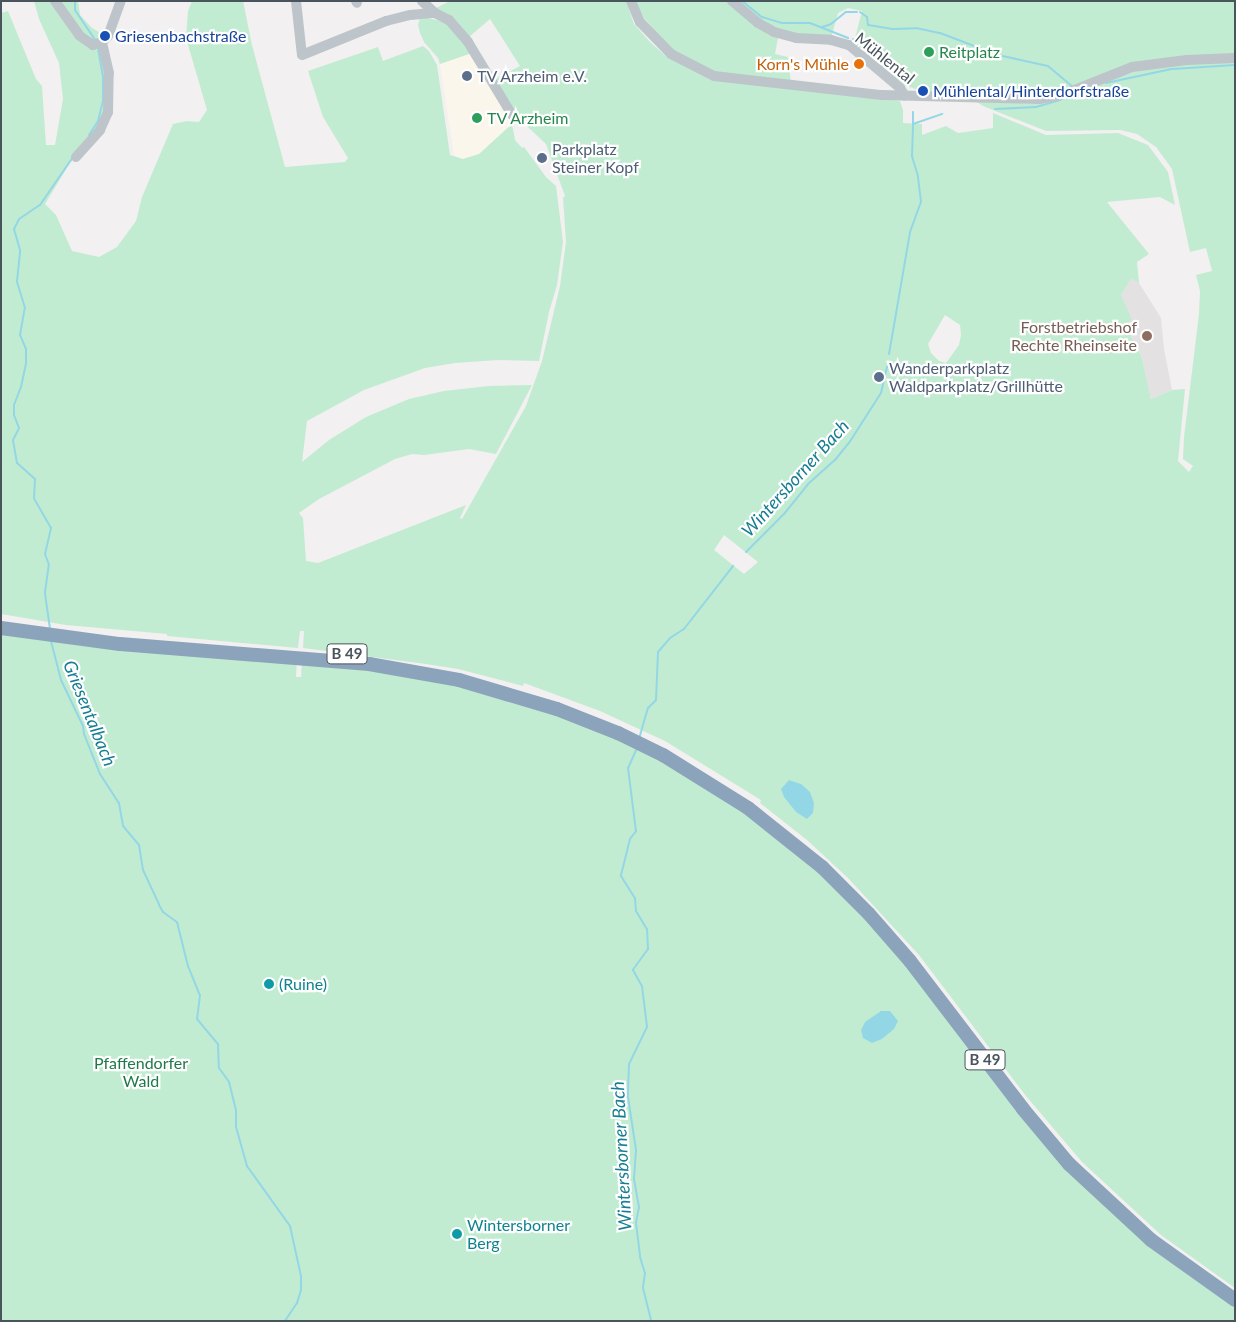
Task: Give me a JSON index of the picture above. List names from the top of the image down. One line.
{"streets":{"highway":["B 49"],"street":["Mühlental"]},"water":["Wintersborner Bach","Griesentalbach"],"parks":["Pfaffendorfer Wald"],"places":["Griesenbachstraße","Reitplatz","Korn's Mühle","TV Arzheim e.V.","Mühlental/Hinterdorfstraße","TV Arzheim","Parkplatz Steiner Kopf","Forstbetriebshof Rechte Rheinseite","Wanderparkplatz Waldparkplatz/Grillhütte","(Ruine)","Wintersborner Berg"]}
